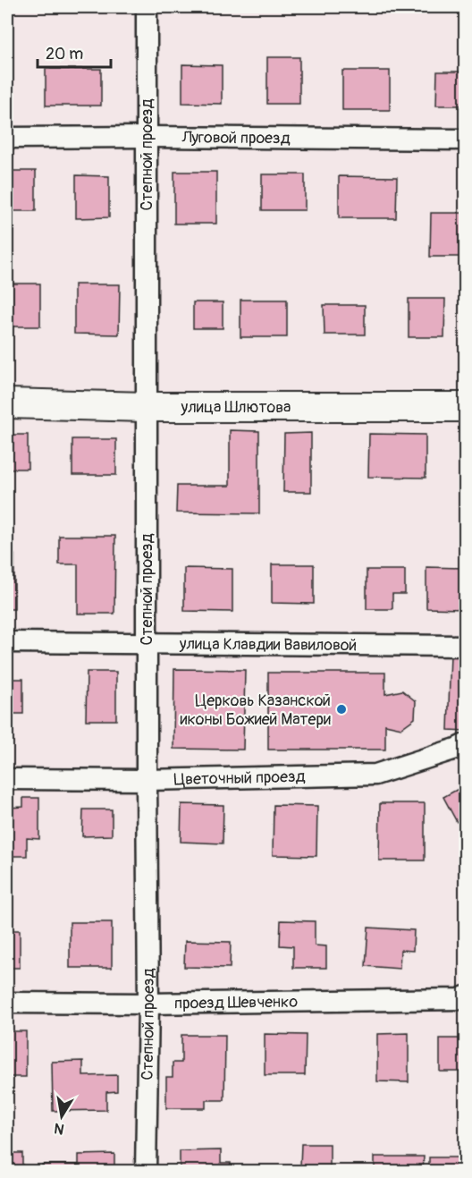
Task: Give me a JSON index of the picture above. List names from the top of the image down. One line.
{"streets":{"main road":["улица Шлютова"],"street":["Луговой проезд","Степной проезд","улица Клавдии Вавиловой","Цветочный проезд","проезд Шевченко"]},"crossings":[["Луговой проезд","Степной проезд"],["Степной проезд","улица Шлютова"],["Степной проезд","улица Клавдии Вавиловой"],["Степной проезд","Цветочный проезд"],["Степной проезд","проезд Шевченко"]],"places":["Церковь Казанской иконы Божией Матери"],"scale_bar":"20 m","north":"bottom"}
